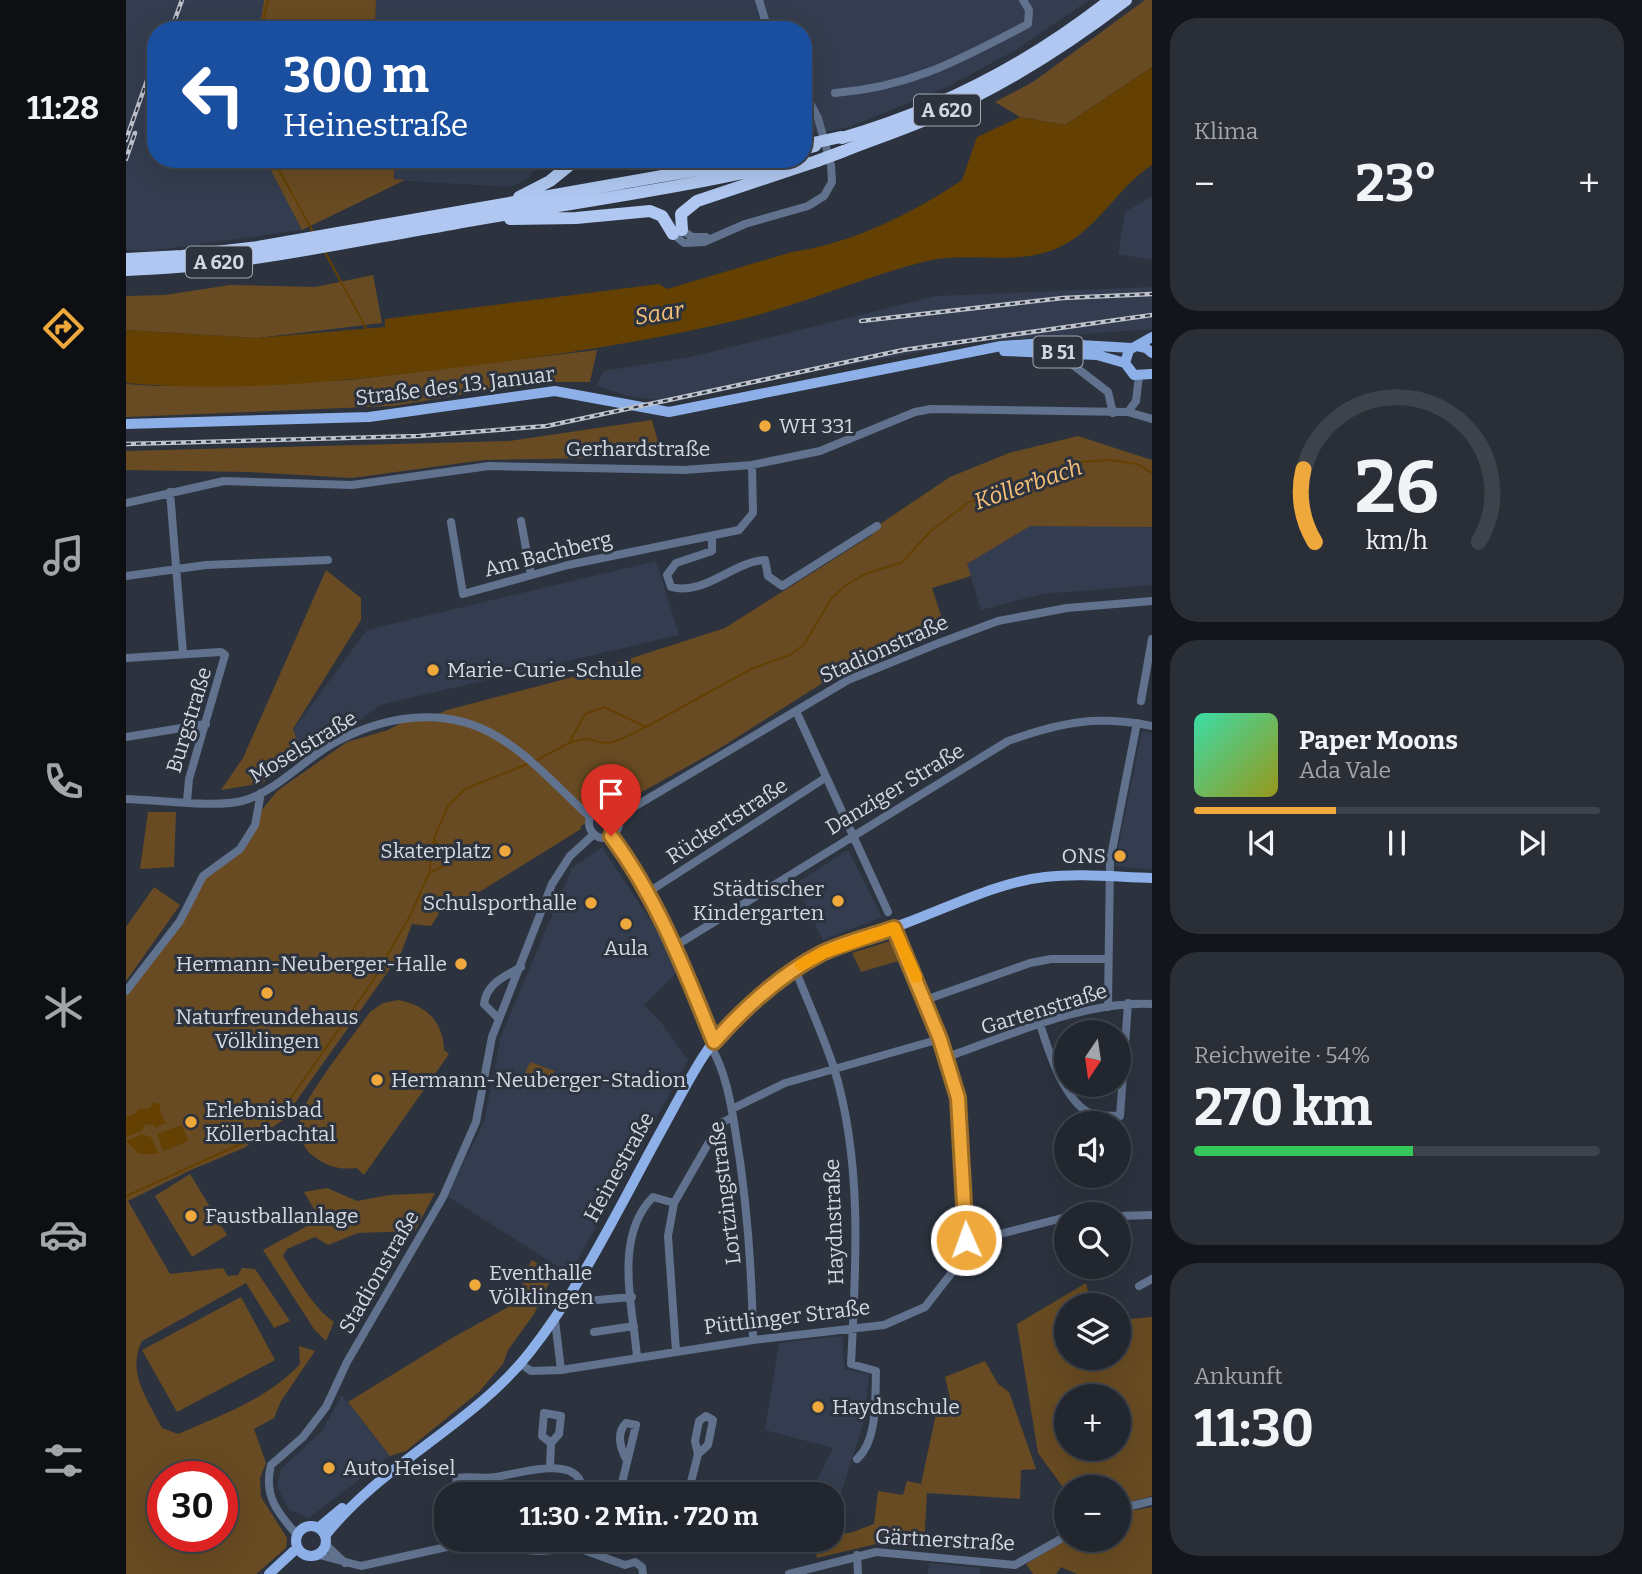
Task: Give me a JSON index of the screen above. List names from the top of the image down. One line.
{"streets":{"highway":["A 620"],"main road":["B 51","Straße des 13. Januar","Heinestraße"],"street":["Gerhardstraße","Am Bachberg","Stadionstraße","Burgstraße","Moselstraße","Danziger Straße","Rückertstraße","Gartenstraße","Lortzingstraße","Haydnstraße","Püttlinger Straße","Gärtnerstraße"]},"crossings":[["Gerhardstraße","Am Bachberg"],["Stadionstraße","Moselstraße"],["Stadionstraße","Lortzingstraße"],["Burgstraße","Moselstraße"],["Moselstraße","Lortzingstraße"],["Danziger Straße","Lortzingstraße"],["Rückertstraße","Lortzingstraße"],["Heinestraße","Lortzingstraße"],["Heinestraße","Haydnstraße"],["Heinestraße","Püttlinger Straße"],["Lortzingstraße","Püttlinger Straße"],["Haydnstraße","Püttlinger Straße"]],"water":["Saar","Köllerbach"],"places":["WH 331","Marie-Curie-Schule","Skaterplatz","ONS","Städtischer Kindergarten","Schulsporthalle","Aula","Hermann-Neuberger-Halle","Naturfreundehaus Völklingen","Hermann-Neuberger-Stadion","Erlebnisbad Köllerbachtal","Faustballanlage","Eventhalle Völklingen","Haydnschule","Auto Heisel"],"north":"bottom","page":{"tabs":"11:28","tile":["Klima",["Reichweite · 54%","270 km"],["Ankunft","11:30"]],"turn":["300 m","Heinestraße"],"heat":["−","23°","+"],"song":["Paper Moons","Ada Vale"],"map_buttons":["+","−"],"limit":"30","trip":"11:30 · 2 Min. · 720 m","gauge":["26","km/h"]}}
